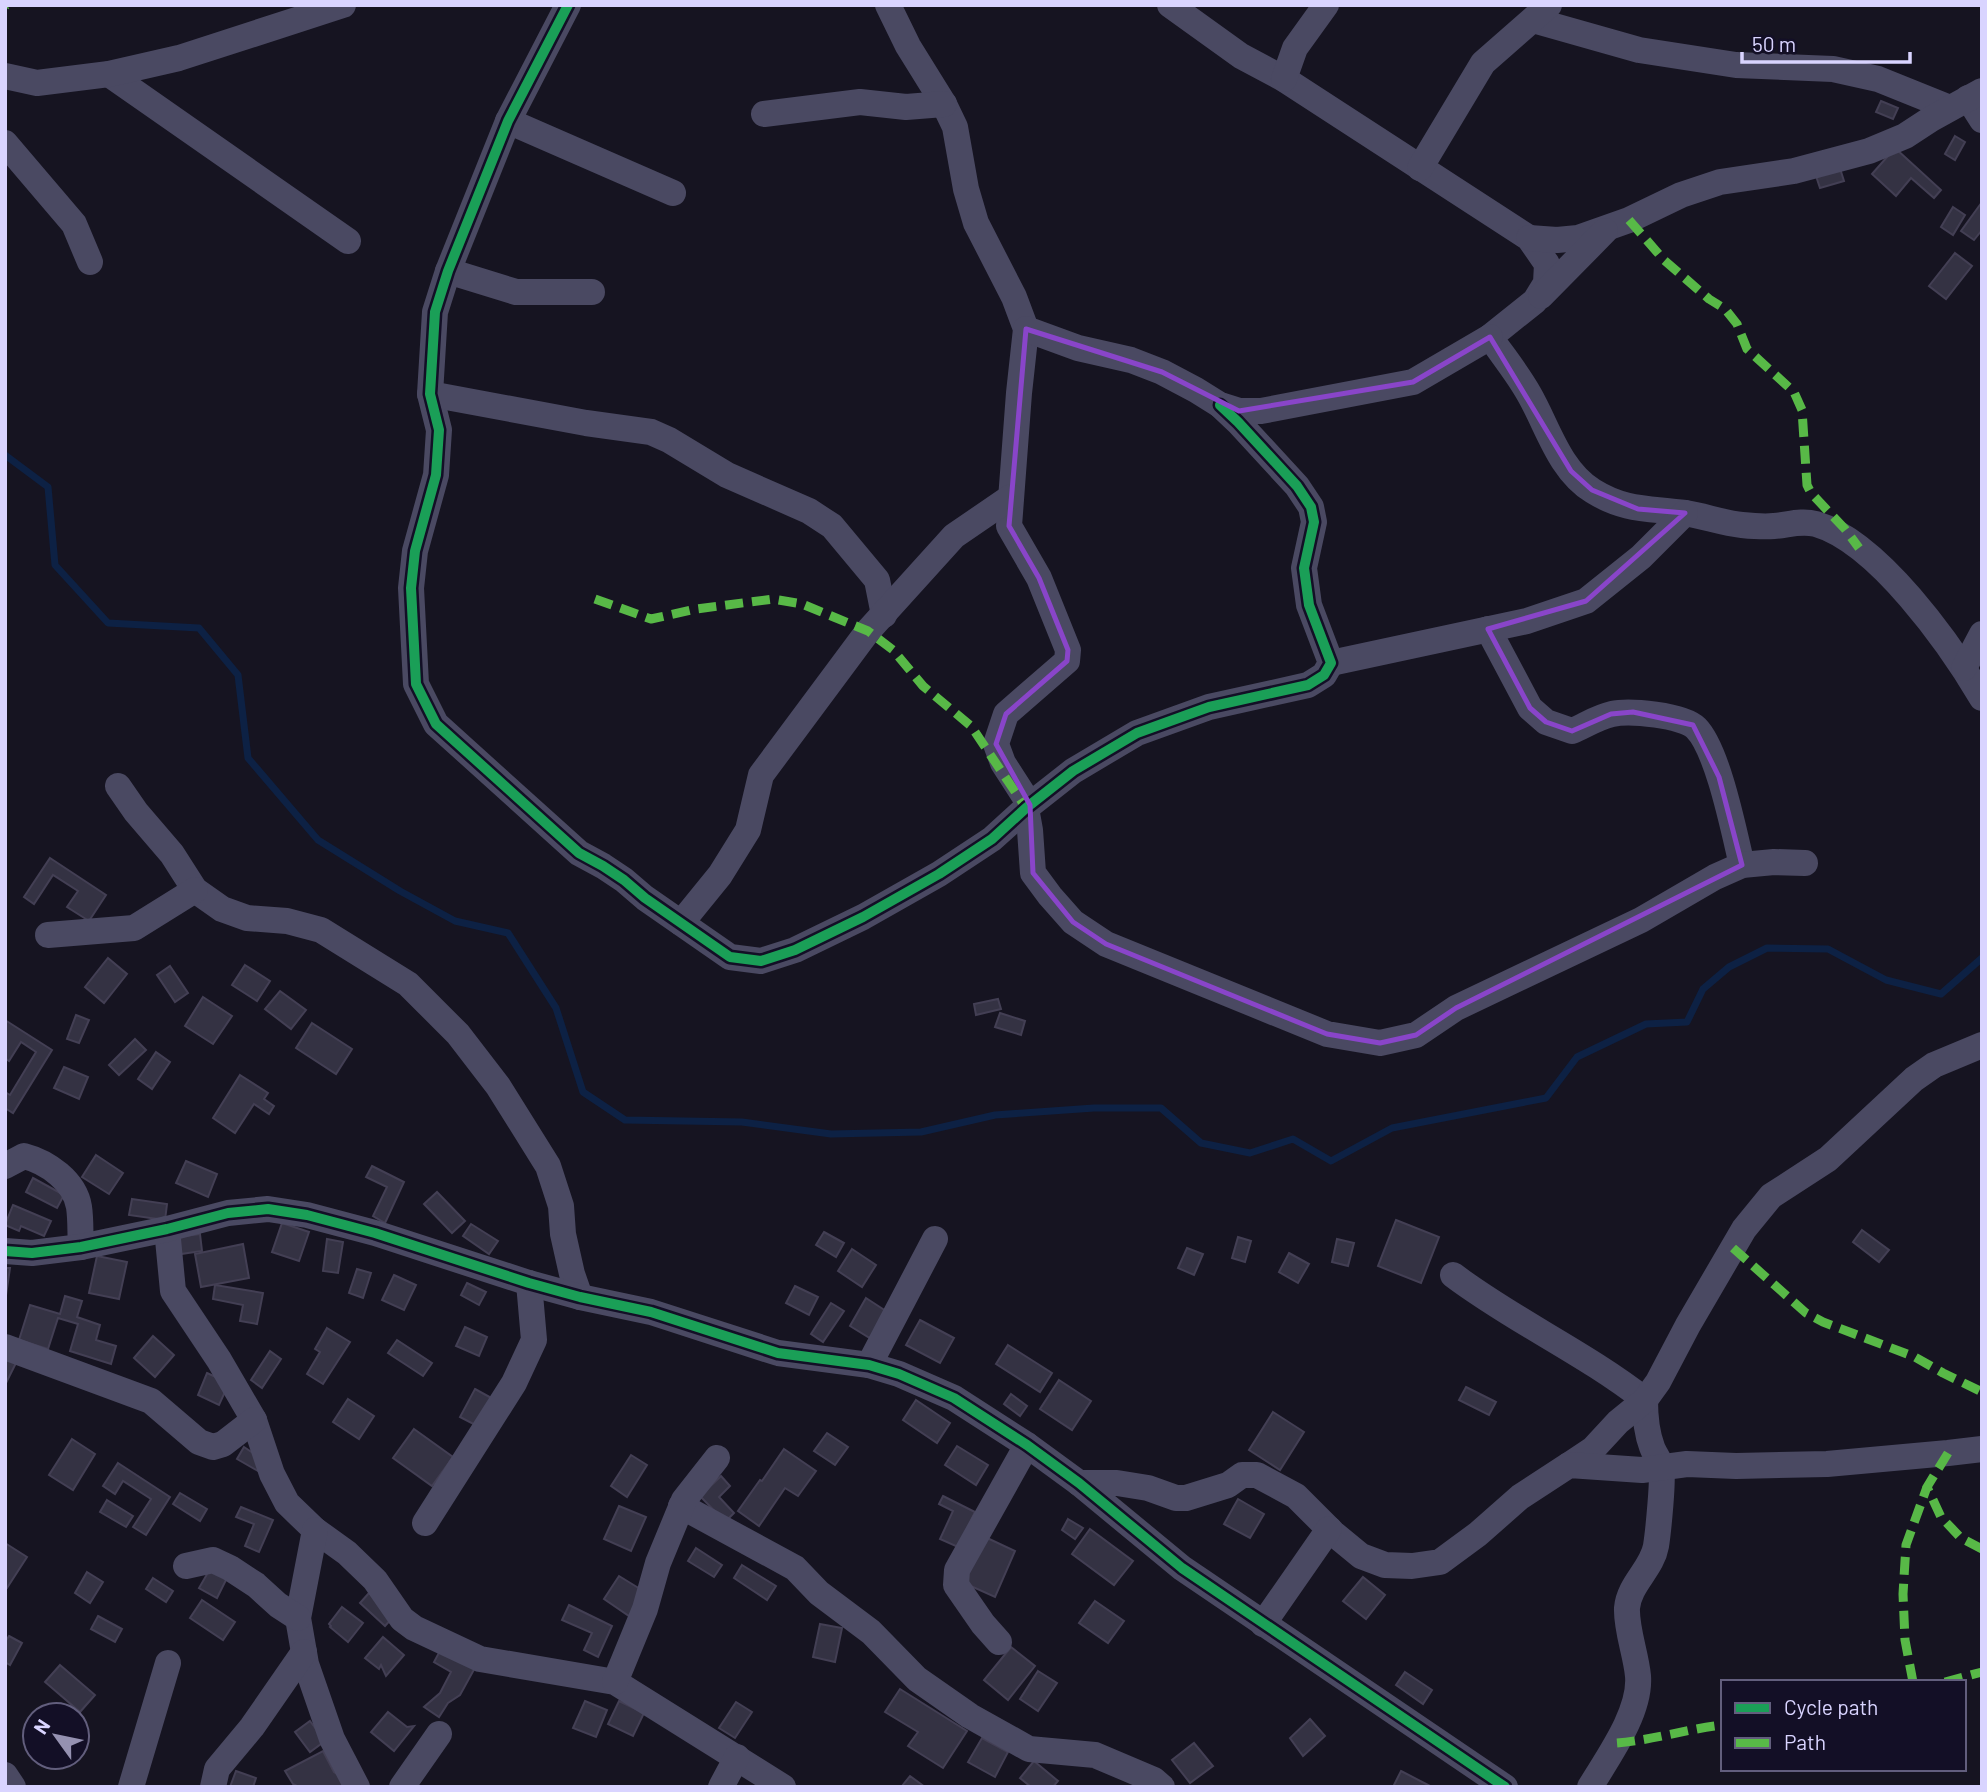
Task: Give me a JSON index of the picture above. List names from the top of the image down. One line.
{"legend":["Cycle path","Path"],"scale_bar":"50 m","north":"top left"}
